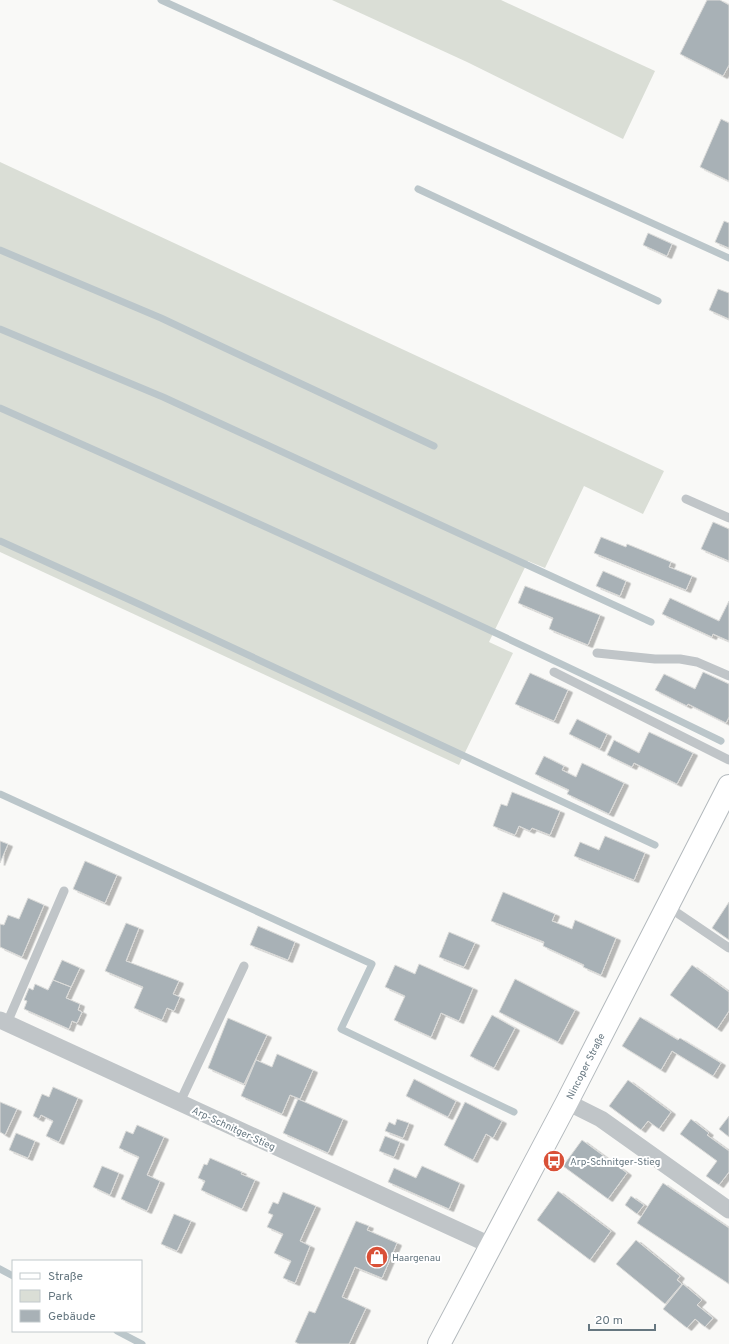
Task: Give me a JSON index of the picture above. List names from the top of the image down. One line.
{"streets":{"main road":["Nincoper Straße"],"street":["Arp-Schnitger-Stieg"]},"crossings":[["Nincoper Straße","Arp-Schnitger-Stieg"]],"places":{"bus stop":["Arp-Schnitger-Stieg"],"shop":["Haargenau"]},"legend":["Straße","Park","Gebäude"],"scale_bar":"20 m"}
